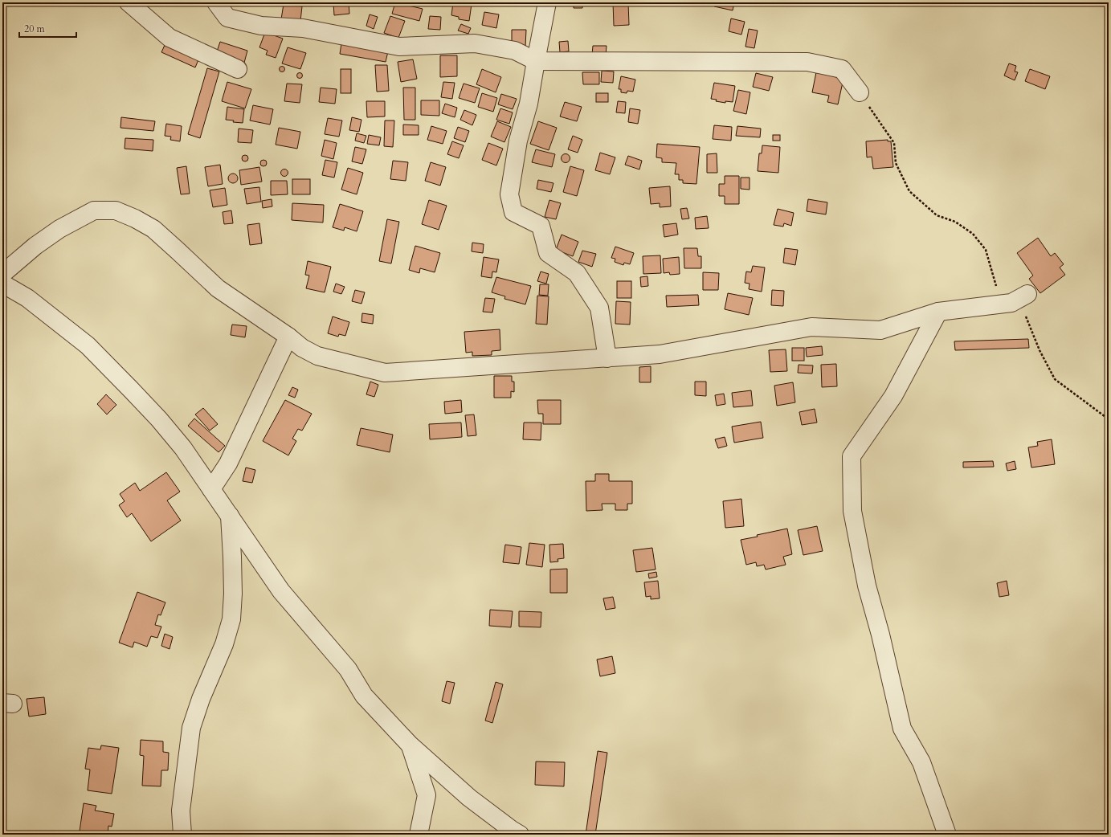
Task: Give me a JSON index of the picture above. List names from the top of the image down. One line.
{"scale_bar":"20 m"}
